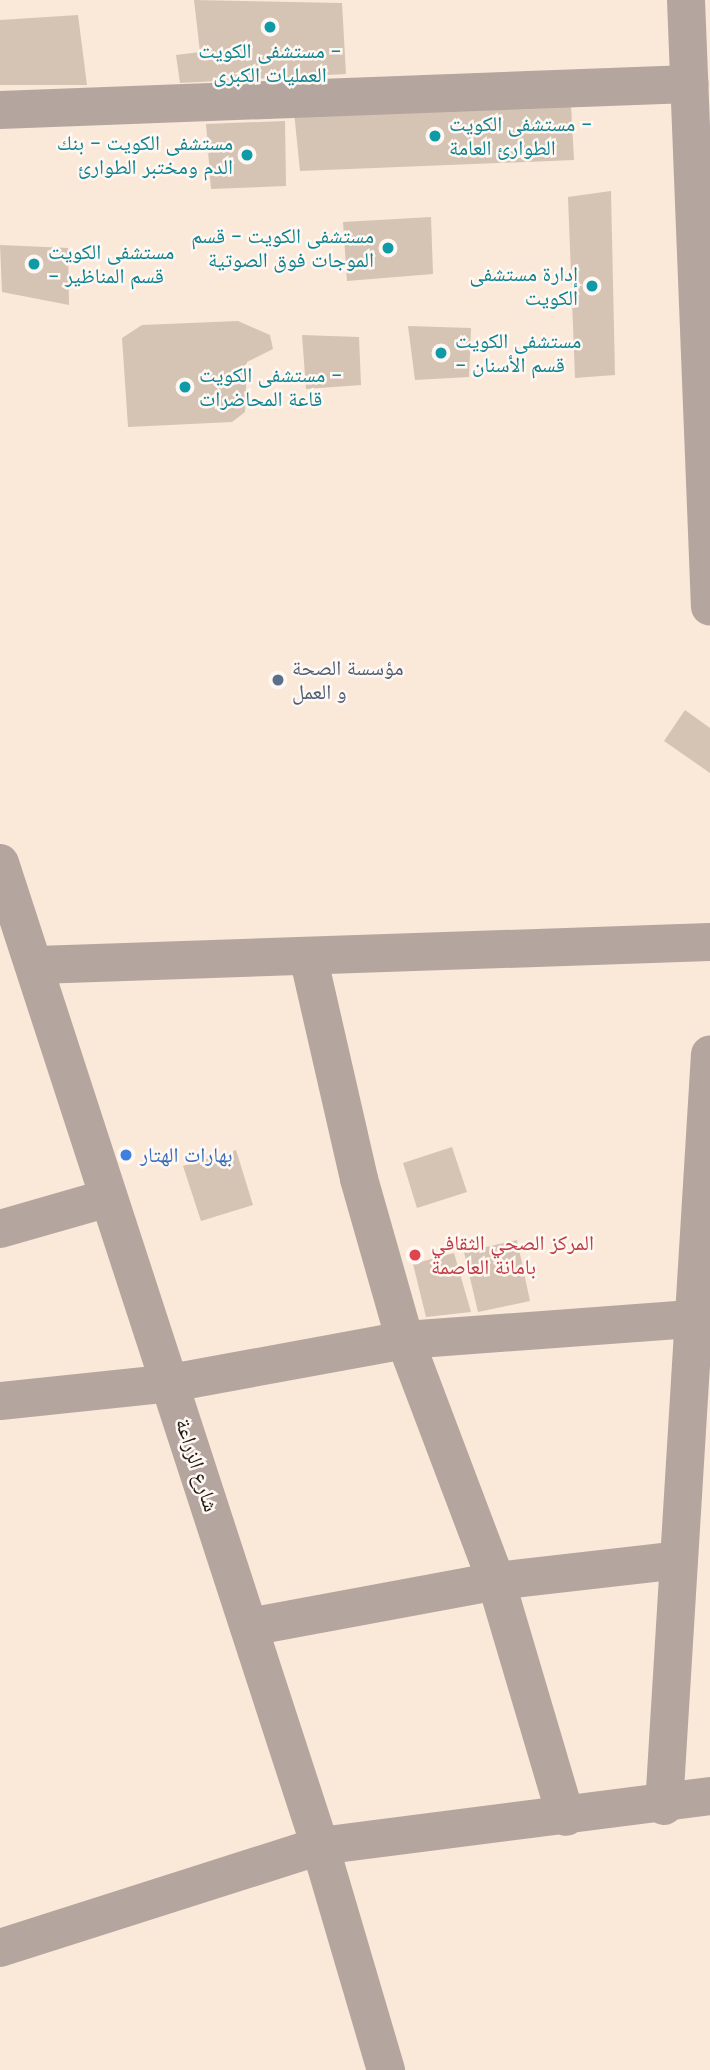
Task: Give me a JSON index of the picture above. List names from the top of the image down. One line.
{"streets":{"street":["شارع الزراعة"]},"places":["مستشفى الكويت - العمليات الكبرى","مستشفى الكويت - الطوارئ العامة","مستشفى الكويت - بنك الدم ومختبر الطوارئ","مستشفى الكويت - قسم الموجات فوق الصوتية","مستشفى الكويت - قسم المناظير","إدارة مستشفى الكويت","مستشفى الكويت - قسم الأسنان","مستشفى الكويت - قاعة المحاضرات","مؤسسة الصحة و العمل","بهارات الهتار","المركز الصحي الثقافي بامانة العاصمة"]}
